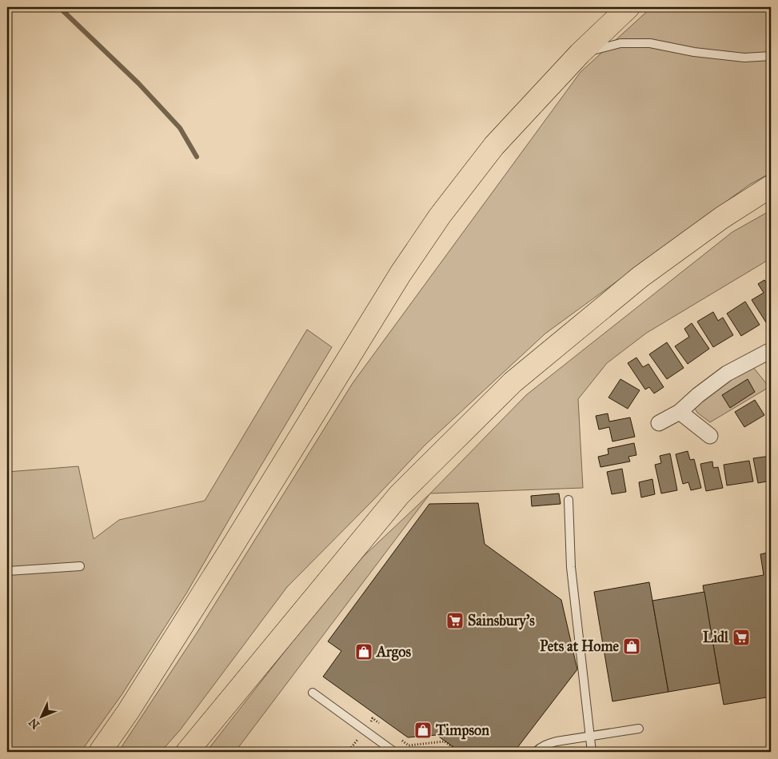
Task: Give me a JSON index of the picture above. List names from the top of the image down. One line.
{"places":{"supermarket":["Sainsbury's","Lidl"],"shop":["Pets at Home","Argos","Timpson"]},"north":"bottom left"}
